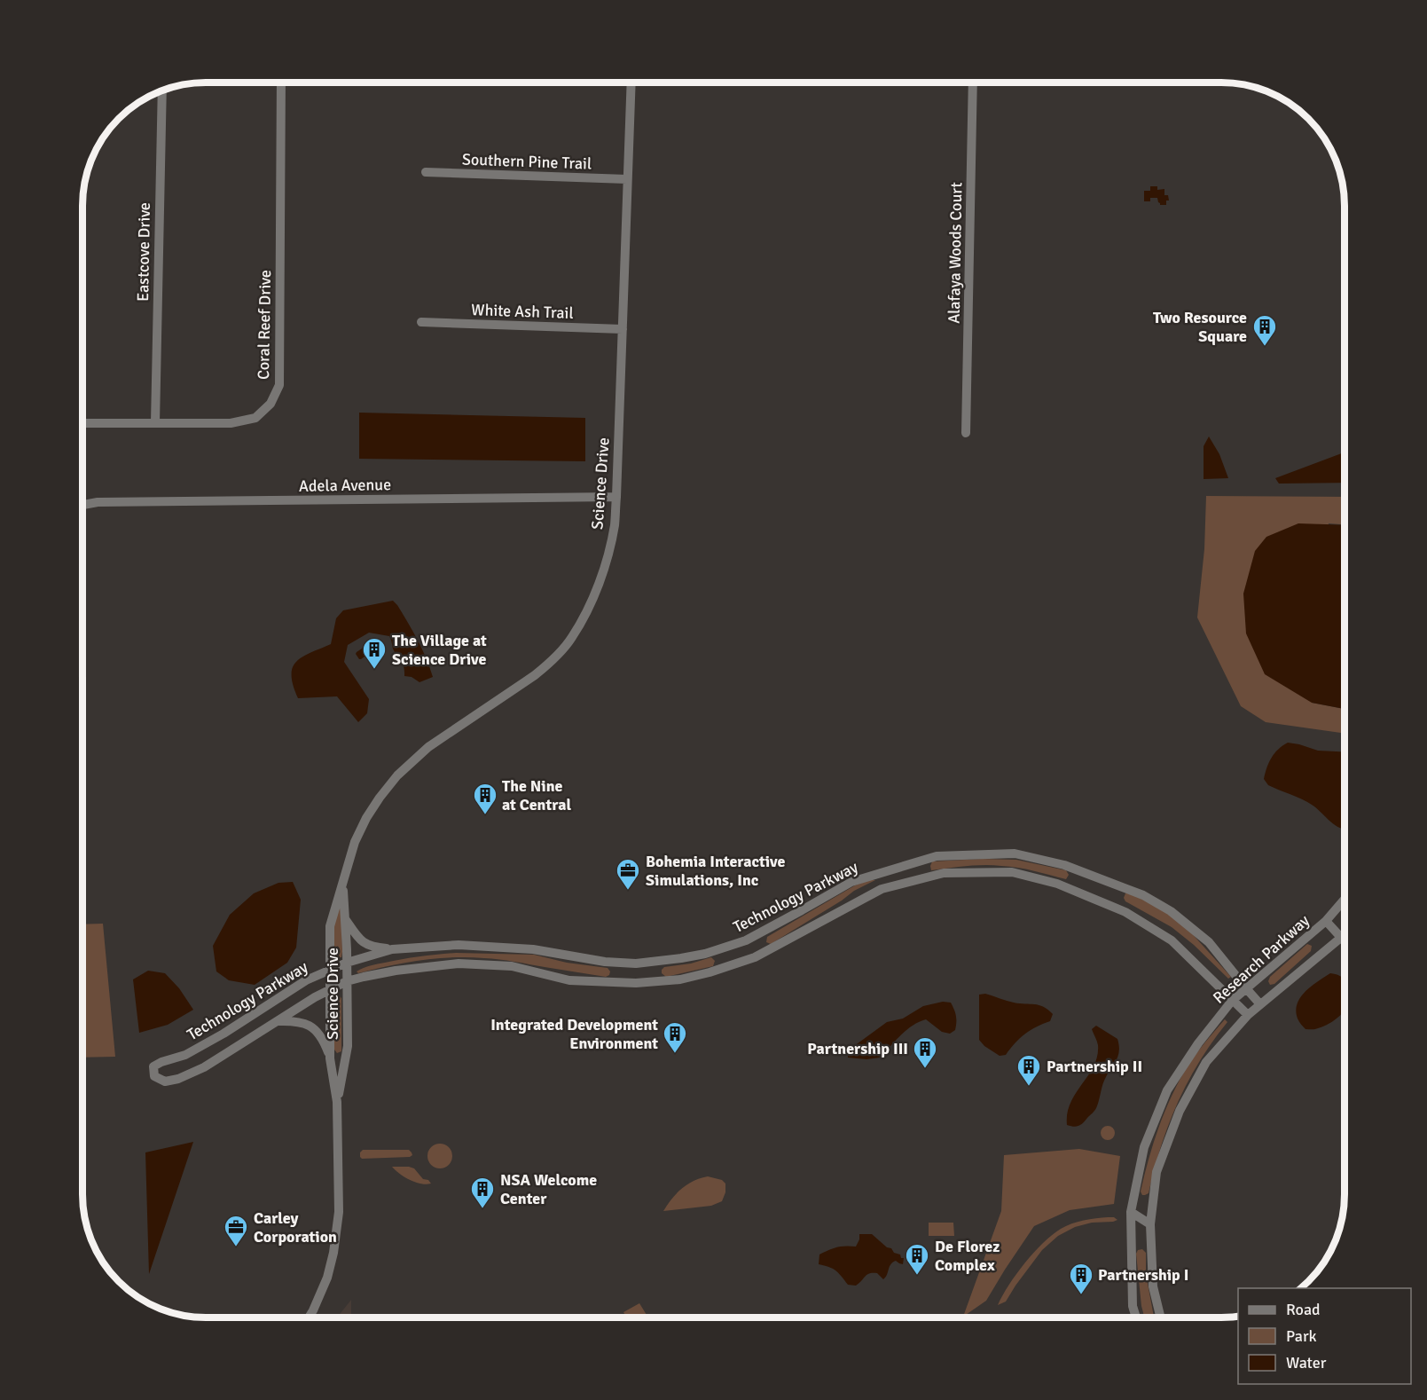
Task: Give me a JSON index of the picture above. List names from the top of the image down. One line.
{"streets":{"street":["Southern Pine Trail","Eastcove Drive","Alafaya Woods Court","White Ash Trail","Coral Reef Drive","Science Drive","Adela Avenue","Technology Parkway","Research Parkway"]},"crossings":[["Southern Pine Trail","Science Drive"],["Eastcove Drive","Coral Reef Drive"],["White Ash Trail","Science Drive"],["Science Drive","Adela Avenue"],["Science Drive","Technology Parkway"],["Technology Parkway","Research Parkway"]],"places":{"building":["Two Resource Square","The Village at Science Drive","The Nine at Central","Integrated Development Environment","Partnership III","Partnership II","NSA Welcome Center","De Florez Complex","Partnership I"],"office":["Bohemia Interactive Simulations, Inc","Carley Corporation"]},"legend":["Road","Park","Water"]}
